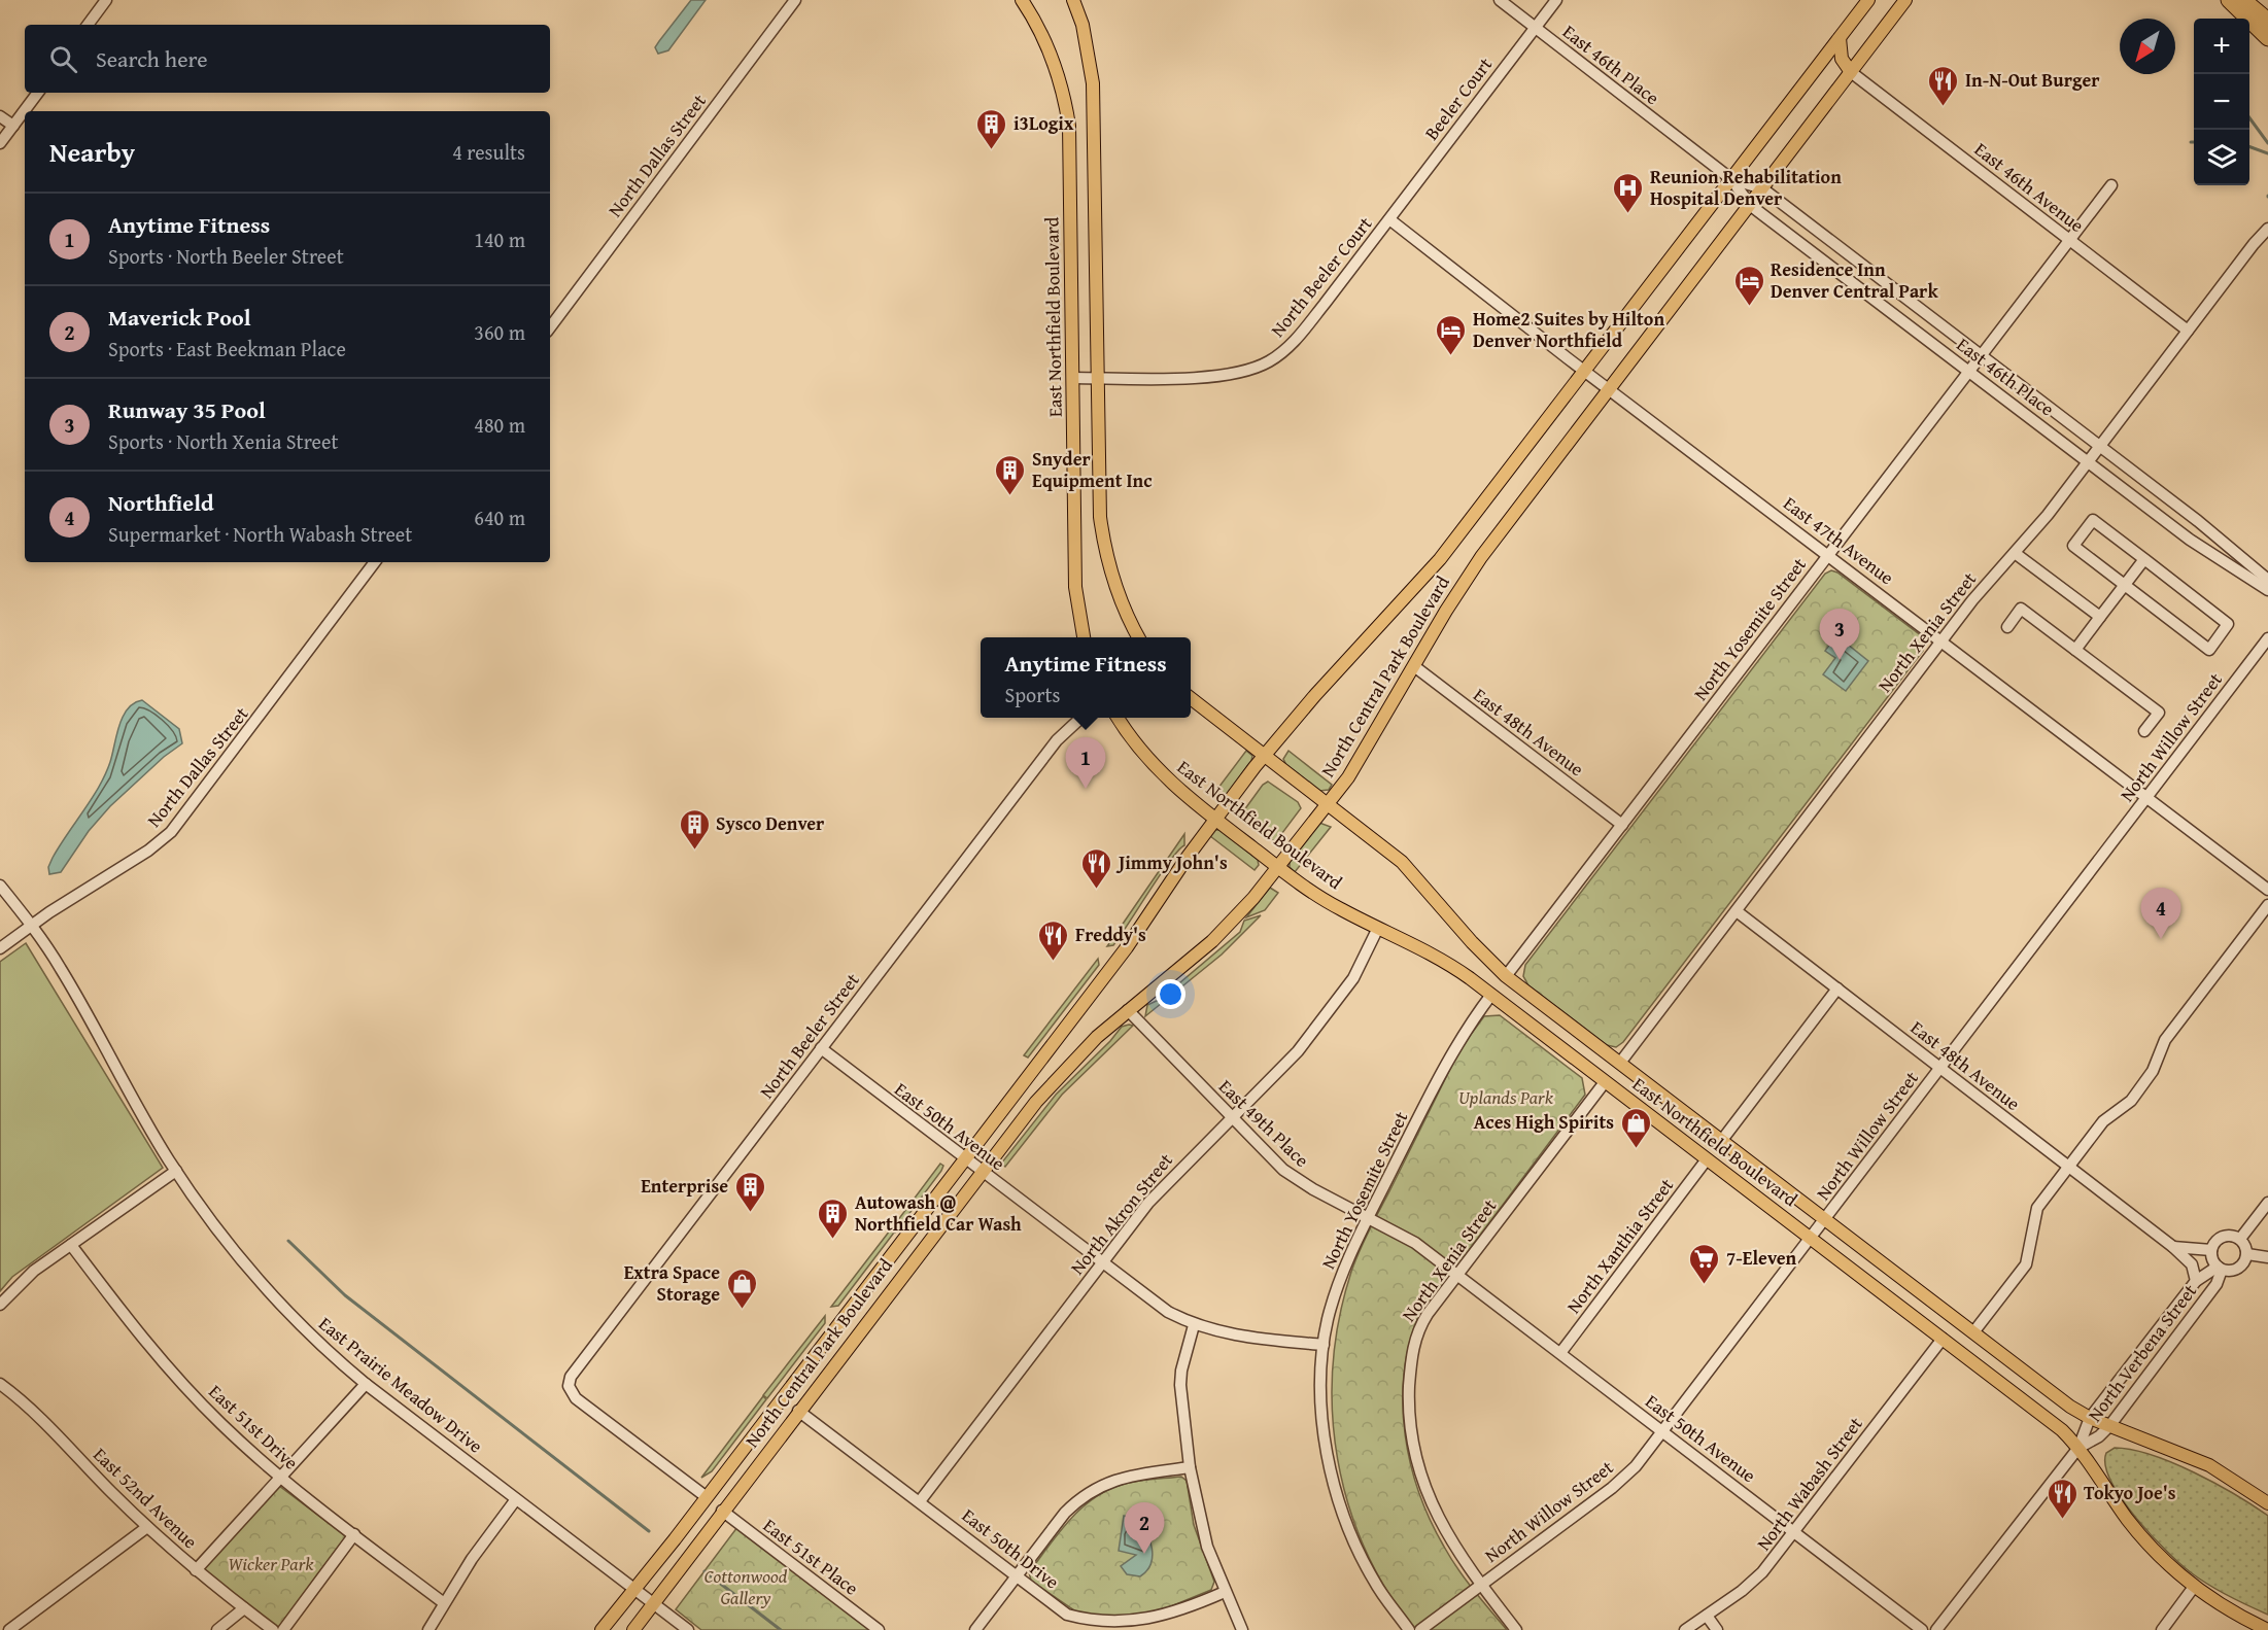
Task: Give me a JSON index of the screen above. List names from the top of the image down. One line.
{"streets":{"main road":["East Northfield Boulevard","North Central Park Boulevard"],"street":["East 46th Place","Beeler Court","North Dallas Street","East 46th Avenue","North Beeler Court","East 47th Avenue","North Yosemite Street","North Xenia Street","East 48th Avenue","North Willow Street","North Beeler Street","East 49th Place","East 50th Avenue","North Akron Street","North Xanthia Street","North Verbena Street","East Prairie Meadow Drive","East 51st Drive","North Wabash Street","East 52nd Avenue","East 50th Drive","East 51st Place"]},"crossings":[["East 46th Place","Beeler Court"],["East 46th Place","North Yosemite Street"],["East 46th Place","North Xenia Street"],["East 46th Place","North Central Park Boulevard"],["Beeler Court","North Beeler Court"],["Beeler Court","East 47th Avenue"],["North Dallas Street","East Prairie Meadow Drive"],["East 46th Avenue","North Yosemite Street"],["East 46th Avenue","North Xenia Street"],["East 46th Avenue","North Central Park Boulevard"],["North Beeler Court","East Northfield Boulevard"],["North Beeler Court","East 47th Avenue"],["East Northfield Boulevard","North Yosemite Street"],["East Northfield Boulevard","North Xenia Street"],["East Northfield Boulevard","North Central Park Boulevard"],["East Northfield Boulevard","North Willow Street"],["East Northfield Boulevard","North Akron Street"],["East Northfield Boulevard","North Xanthia Street"],["East Northfield Boulevard","North Verbena Street"],["East Northfield Boulevard","North Wabash Street"],["East 47th Avenue","North Yosemite Street"],["East 47th Avenue","North Xenia Street"],["East 47th Avenue","North Central Park Boulevard"],["East 47th Avenue","North Willow Street"],["North Yosemite Street","East 48th Avenue"],["North Yosemite Street","East 49th Place"],["North Yosemite Street","East 50th Avenue"],["North Xenia Street","East 48th Avenue"],["North Xenia Street","North Willow Street"],["North Xenia Street","East 49th Place"],["North Xenia Street","East 50th Avenue"],["North Central Park Boulevard","East 48th Avenue"],["North Central Park Boulevard","North Beeler Street"],["North Central Park Boulevard","East 49th Place"],["North Central Park Boulevard","East 50th Avenue"],["North Central Park Boulevard","East Prairie Meadow Drive"],["North Central Park Boulevard","East 50th Drive"],["North Central Park Boulevard","East 51st Place"],["East 48th Avenue","North Willow Street"],["East 48th Avenue","North Verbena Street"],["North Willow Street","East 50th Avenue"],["North Beeler Street","East 50th Avenue"],["East 49th Place","East 50th Avenue"],["East 49th Place","North Akron Street"],["East 50th Avenue","North Akron Street"],["East 50th Avenue","North Xanthia Street"],["East 50th Avenue","North Wabash Street"],["North Akron Street","East 50th Drive"]],"parks":["Uplands Park","Wicker Park","Cottonwood Gallery"],"places":{"restaurant":["In-N-Out Burger","Jimmy John's","Freddy's","Tokyo Joe's"],"building":["i3Logix","Snyder Equipment Inc","Sysco Denver","Enterprise","Autowash @ Northfield Car Wash"],"hospital":["Reunion Rehabilitation Hospital Denver"],"hotel":["Residence Inn Denver Central Park","Home2 Suites by Hilton Denver Northfield"],"shop":["Aces High Spirits","Extra Space Storage"],"supermarket":["7-Eleven"]},"north":"bottom left","page":{"map_buttons":["+","−"],"search":"Search here","heading":["Nearby","4 results"],"list":[{"mark":"1","name":"Anytime Fitness","note":"Sports · North Beeler Street","value":"140 m"},{"mark":"2","name":"Maverick Pool","note":"Sports · East Beekman Place","value":"360 m"},{"mark":"3","name":"Runway 35 Pool","note":"Sports · North Xenia Street","value":"480 m"},{"mark":"4","name":"Northfield","note":"Supermarket · North Wabash Street","value":"640 m"}],"pins":["3","1","4","2"],"popup":["Anytime Fitness","Sports"]}}
